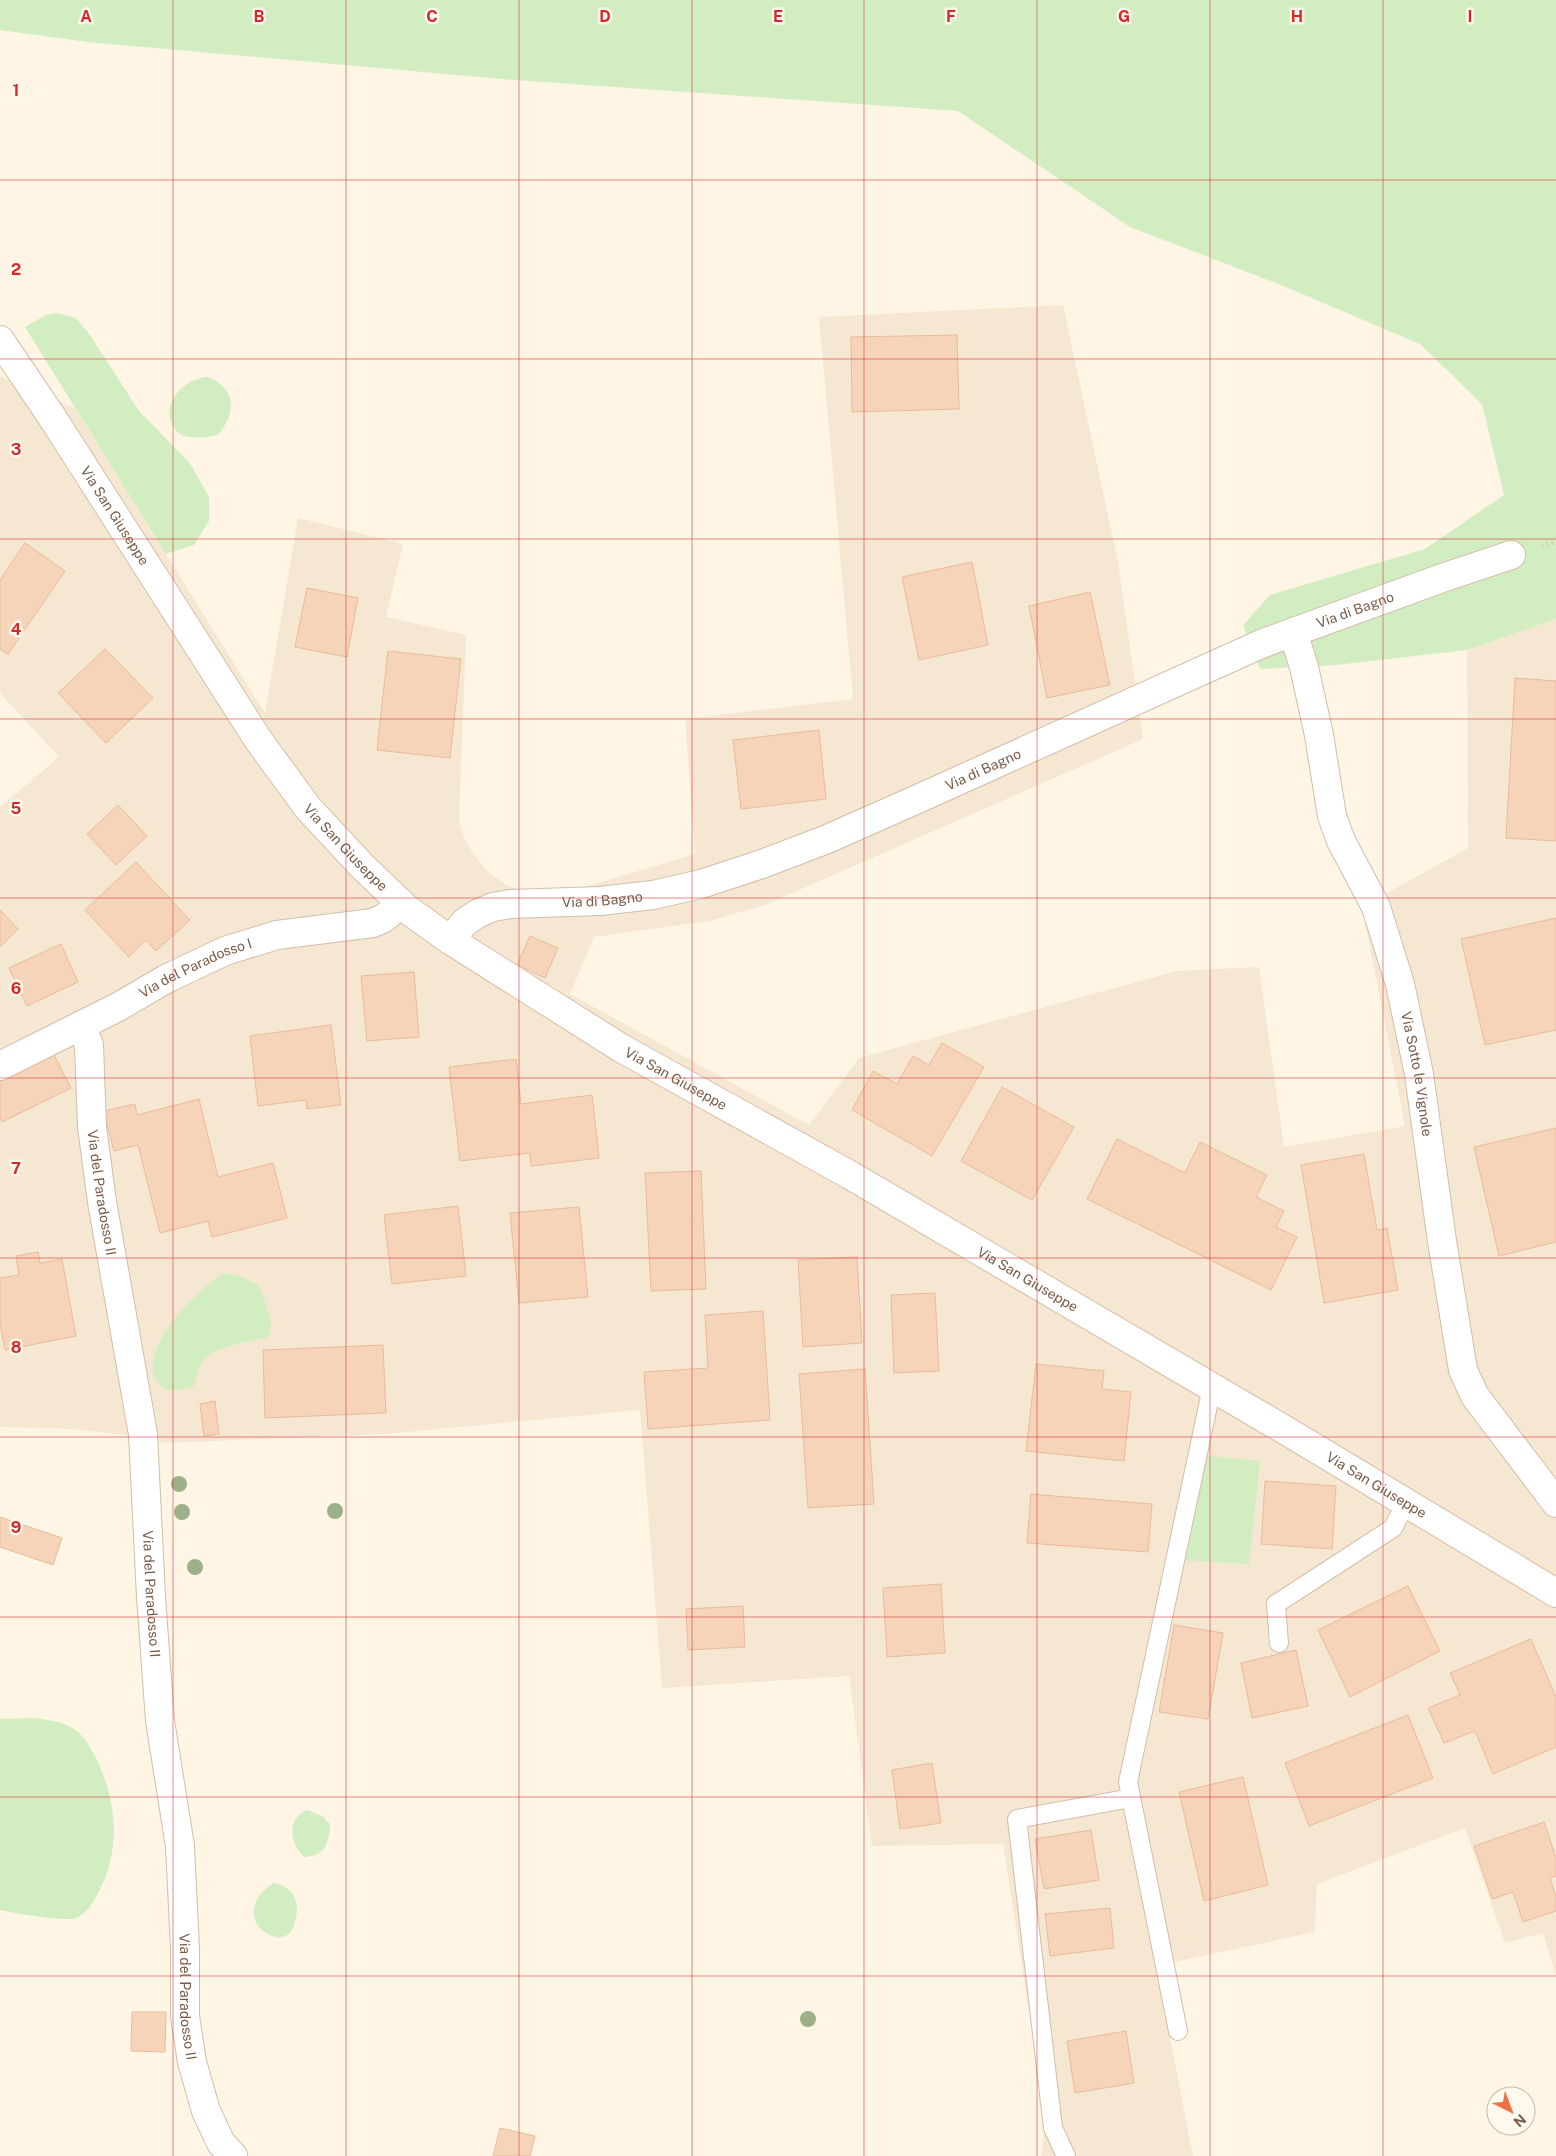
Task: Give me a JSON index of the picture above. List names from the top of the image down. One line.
{"streets":{"street":["Via San Giuseppe","Via di Bagno","Via del Paradosso I","Via Sotto le Vignole","Via del Paradosso II"]},"crossings":[["Via San Giuseppe","Via di Bagno"],["Via San Giuseppe","Via del Paradosso I"],["Via di Bagno","Via Sotto le Vignole"],["Via del Paradosso I","Via del Paradosso II"]],"north":"bottom right","grid":{"columns":["A","B","C","D","E","F","G","H","I"],"rows":["1","2","3","4","5","6","7","8","9"]}}
